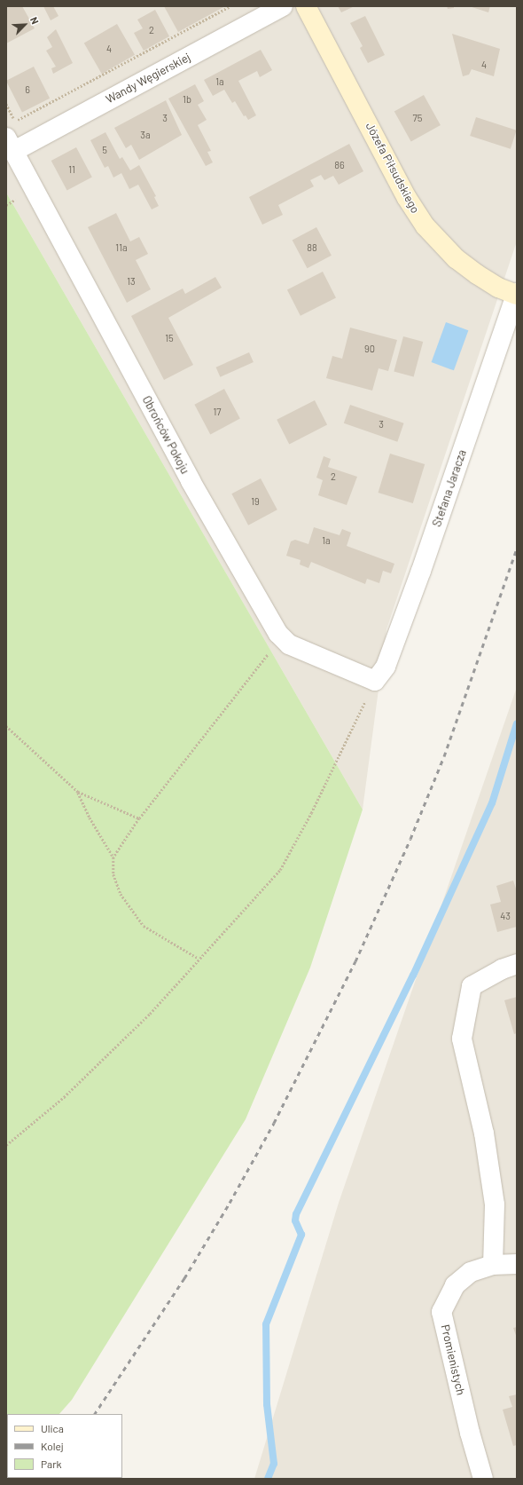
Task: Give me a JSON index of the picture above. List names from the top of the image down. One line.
{"streets":{"street":["Wandy Węgierskiej","Józefa Piłsudskiego","Obrońców Pokoju","Stefana Jaracza","Promienistych"]},"crossings":[["Wandy Węgierskiej","Obrońców Pokoju"],["Józefa Piłsudskiego","Stefana Jaracza"],["Obrońców Pokoju","Stefana Jaracza"]],"house_numbers":["2","4","4","1a","6","1b","3","75","3a","5","86","11","11a","88","13","15","90","17","3","2","19","1a","43"],"legend":["Ulica","Kolej","Park"],"north":"top right"}
